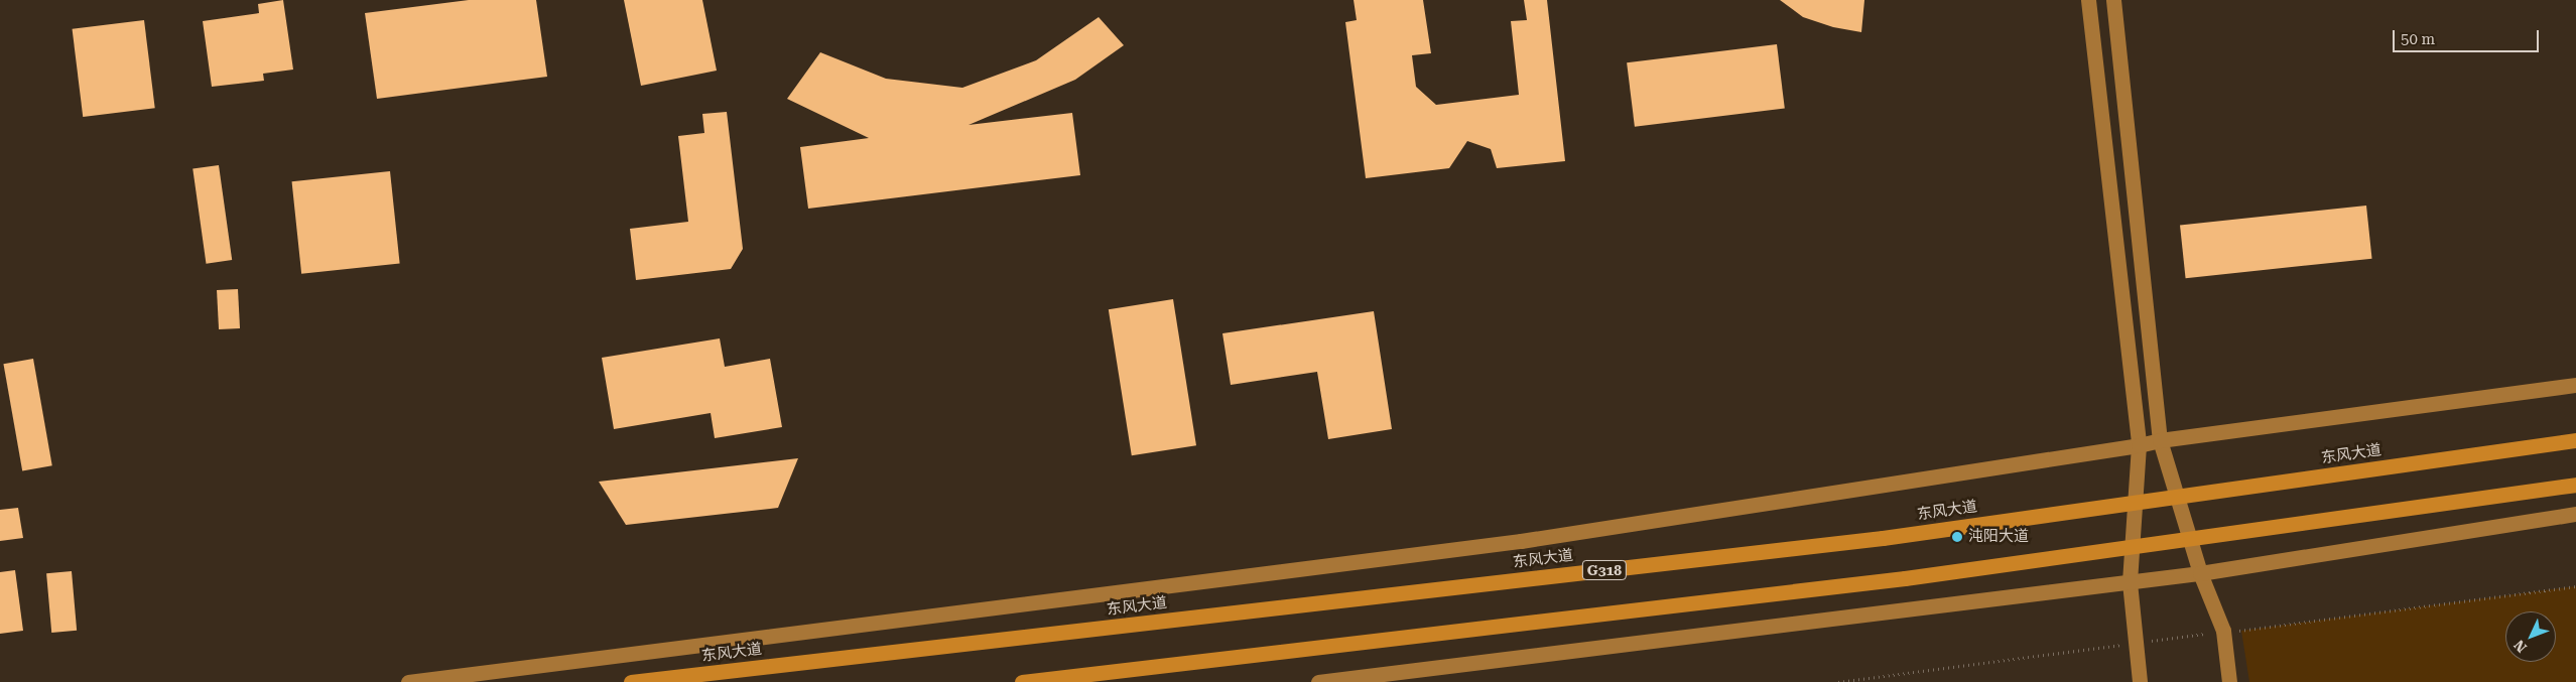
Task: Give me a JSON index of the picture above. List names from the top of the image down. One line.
{"streets":{"highway":["东风大道","G318"]},"places":["沌阳大道"],"scale_bar":"50 m","north":"bottom left"}
